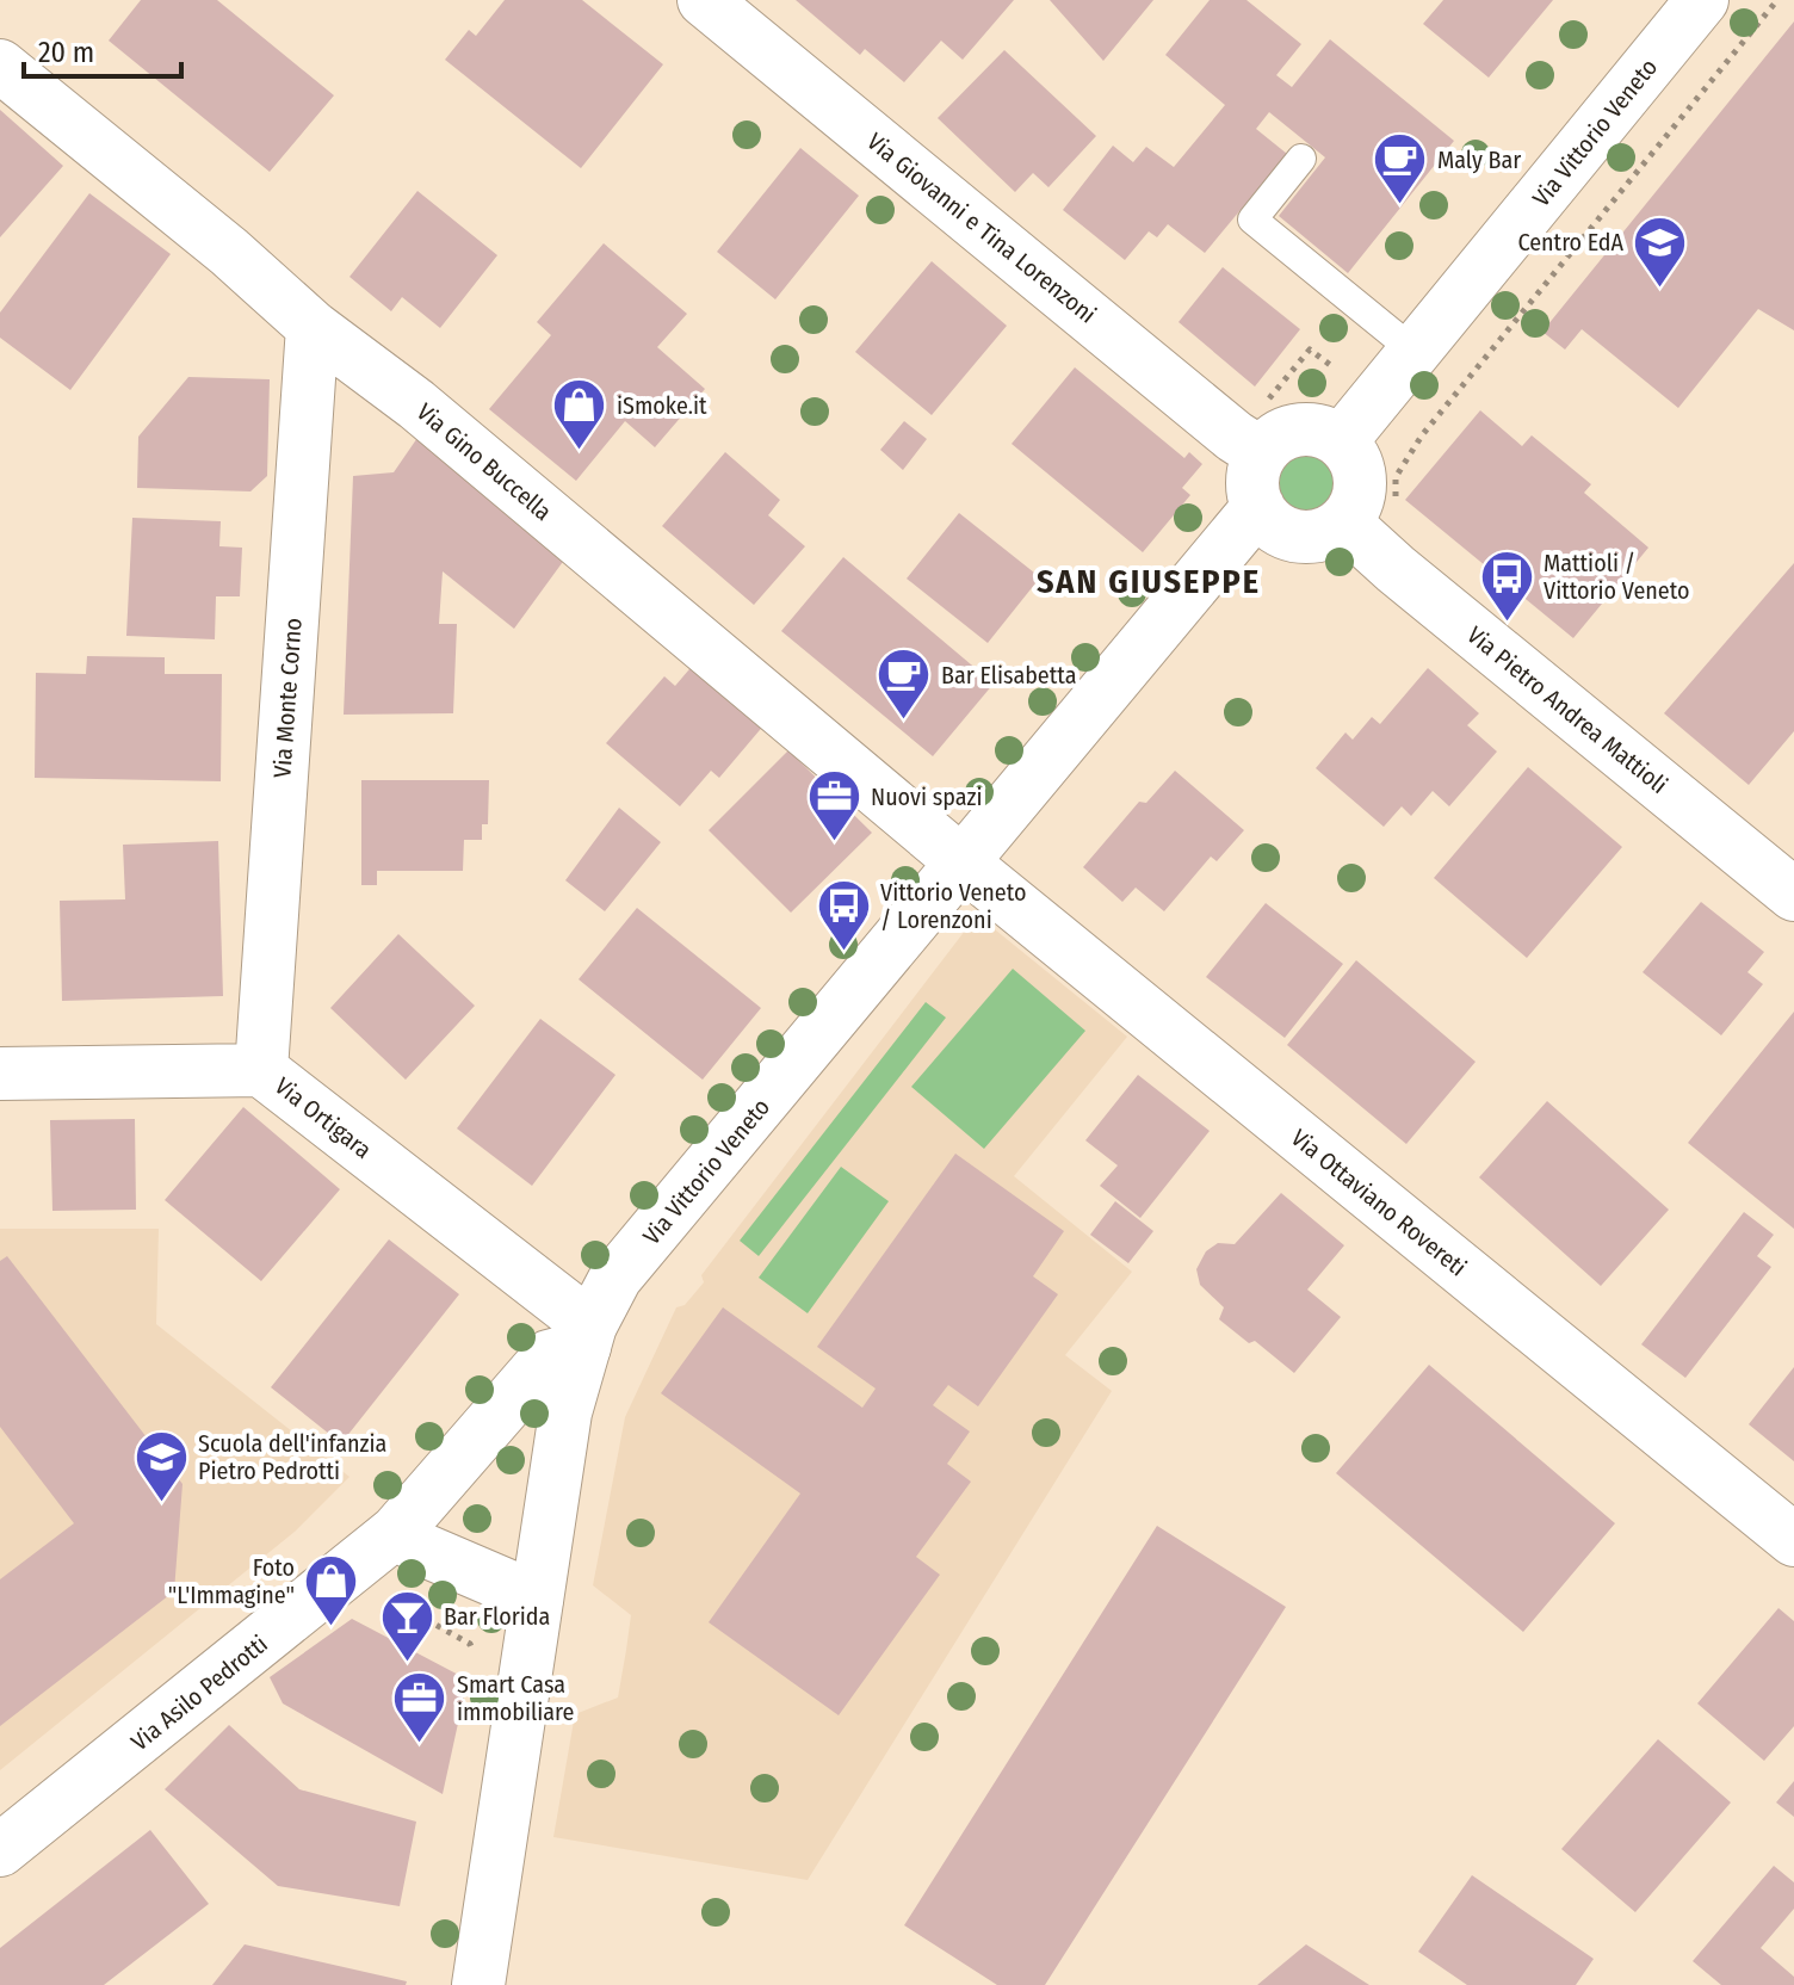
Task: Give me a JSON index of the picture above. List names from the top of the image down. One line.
{"streets":{"street":["Via Vittorio Veneto","Via Giovanni e Tina Lorenzoni","Via Gino Buccella","Via Monte Corno","Via Pietro Andrea Mattioli","Via Ortigara","Via Ottaviano Rovereti","Via Asilo Pedrotti"]},"crossings":[["Via Vittorio Veneto","Via Giovanni e Tina Lorenzoni"],["Via Vittorio Veneto","Via Gino Buccella"],["Via Vittorio Veneto","Via Pietro Andrea Mattioli"],["Via Vittorio Veneto","Via Ortigara"],["Via Vittorio Veneto","Via Ottaviano Rovereti"],["Via Vittorio Veneto","Via Asilo Pedrotti"],["Via Giovanni e Tina Lorenzoni","Via Pietro Andrea Mattioli"],["Via Gino Buccella","Via Monte Corno"],["Via Gino Buccella","Via Ottaviano Rovereti"],["Via Monte Corno","Via Ortigara"],["Via Ortigara","Via Asilo Pedrotti"]],"districts":["SAN GIUSEPPE"],"places":{"cafe":["Maly Bar","Bar Elisabetta"],"school or university":["Centro EdA","Scuola dell'infanzia Pietro Pedrotti"],"shop":["iSmoke.it","Foto \"L'Immagine\""],"bus stop":["Mattioli / Vittorio Veneto","Vittorio Veneto / Lorenzoni"],"office":["Nuovi spazi","Smart Casa immobiliare"],"bar":["Bar Florida"]},"scale_bar":"20 m"}
